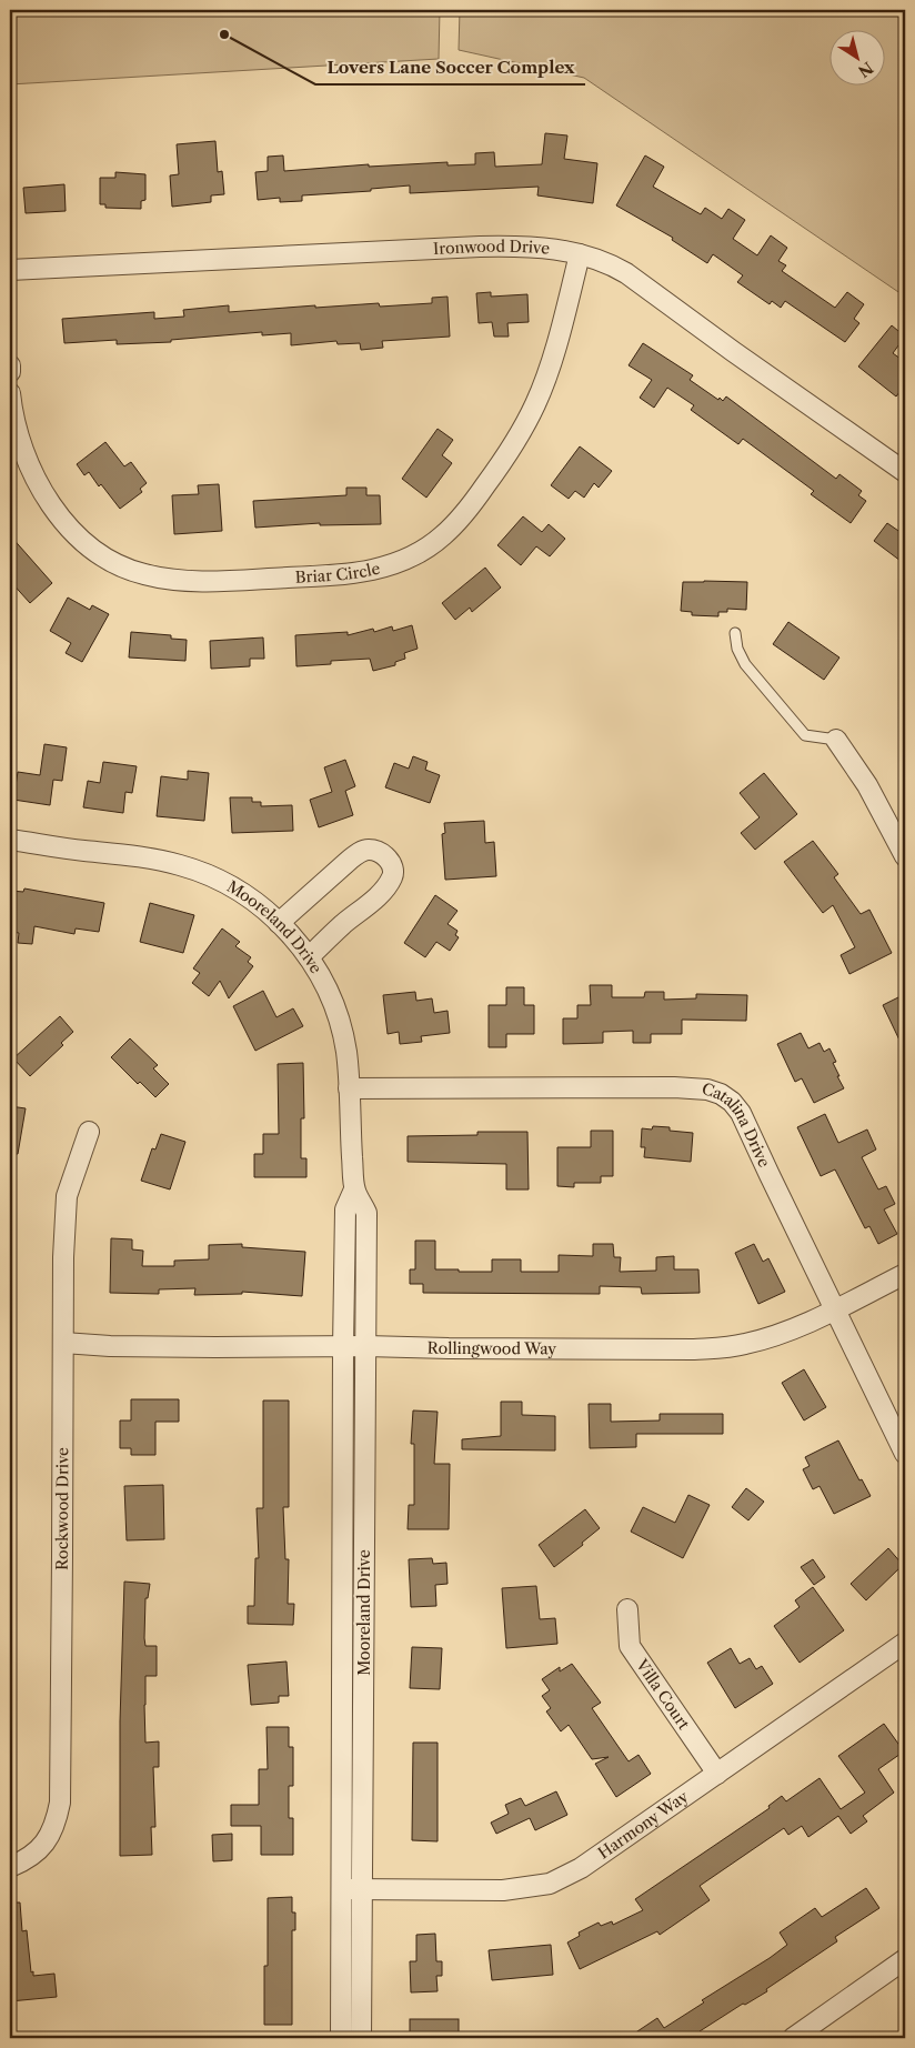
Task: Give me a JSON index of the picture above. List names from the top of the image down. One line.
{"streets":{"street":["Ironwood Drive","Briar Circle","Mooreland Drive","Catalina Drive","Rollingwood Way","Rockwood Drive","Villa Court","Harmony Way"]},"crossings":[["Ironwood Drive","Briar Circle"],["Mooreland Drive","Catalina Drive"],["Mooreland Drive","Rollingwood Way"],["Mooreland Drive","Harmony Way"],["Catalina Drive","Rollingwood Way"],["Rollingwood Way","Rockwood Drive"],["Villa Court","Harmony Way"]],"places":["Lovers Lane Soccer Complex"],"north":"bottom right"}
